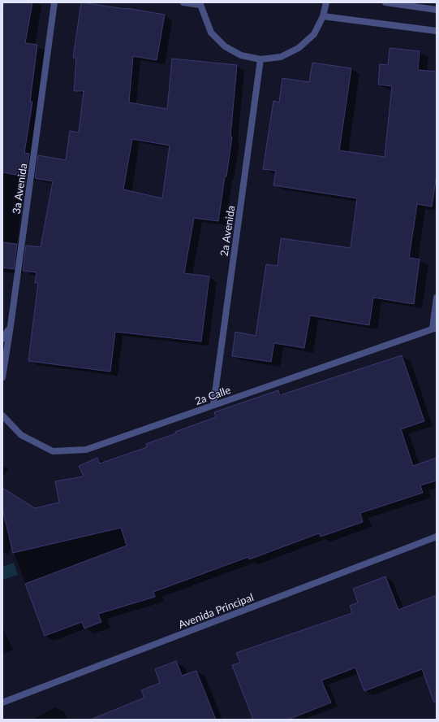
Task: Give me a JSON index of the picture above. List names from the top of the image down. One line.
{"streets":{"street":["3a Avenida","2a Avenida","2a Calle","Avenida Principal"]},"crossings":[["2a Avenida","2a Calle"]]}
